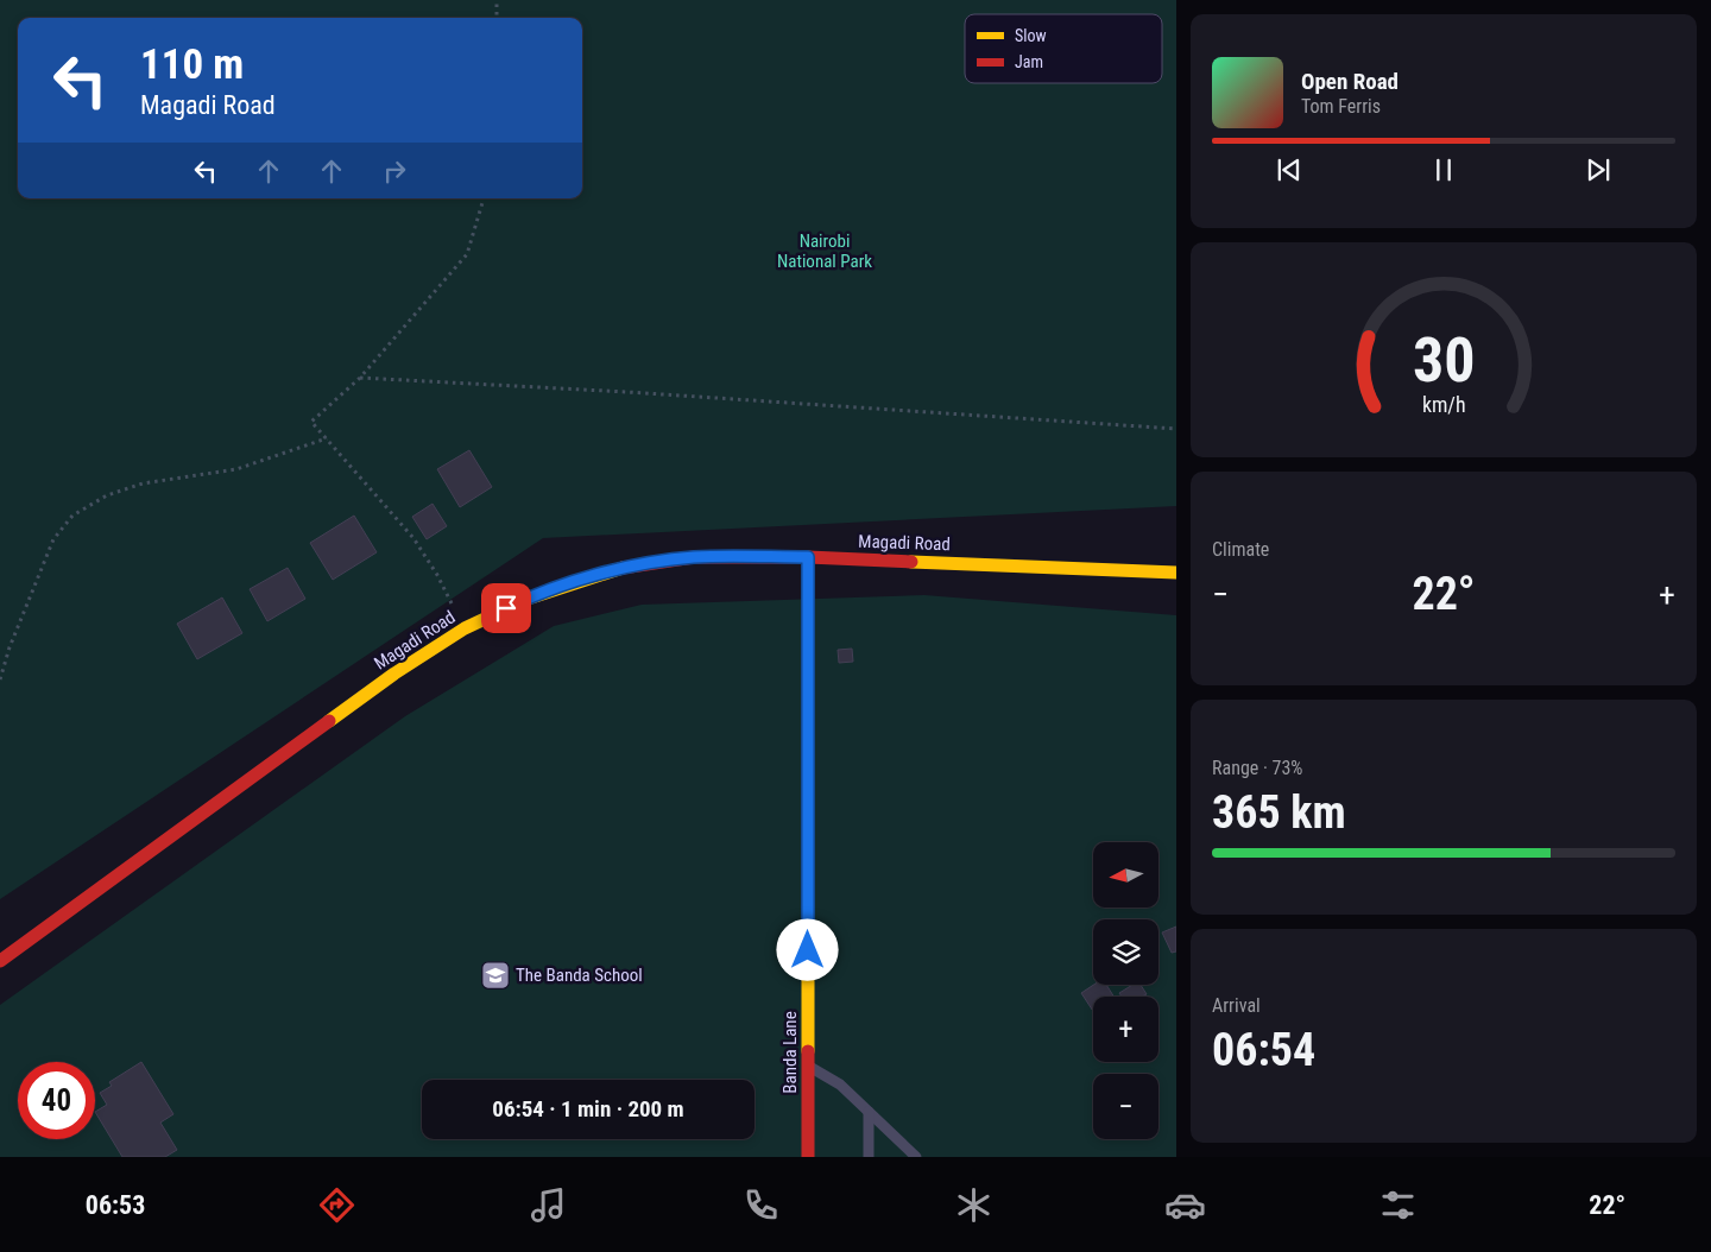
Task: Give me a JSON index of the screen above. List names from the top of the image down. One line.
{"streets":{"main road":["Magadi Road","Banda Lane"]},"crossings":[["Magadi Road","Banda Lane"]],"parks":["Nairobi National Park"],"places":{"school or university":["The Banda School"]},"legend":["Slow","Jam"],"north":"left","page":{"turn":["110 m","Magadi Road"],"song":["Open Road","Tom Ferris"],"tile":["Climate",["Range · 73%","365 km"],["Arrival","06:54"]],"heat":["−","22°","+"],"map_buttons":["+","−"],"limit":"40","trip":"06:54 · 1 min · 200 m","tabs":["06:53","22°"],"gauge":["30","km/h"]}}
